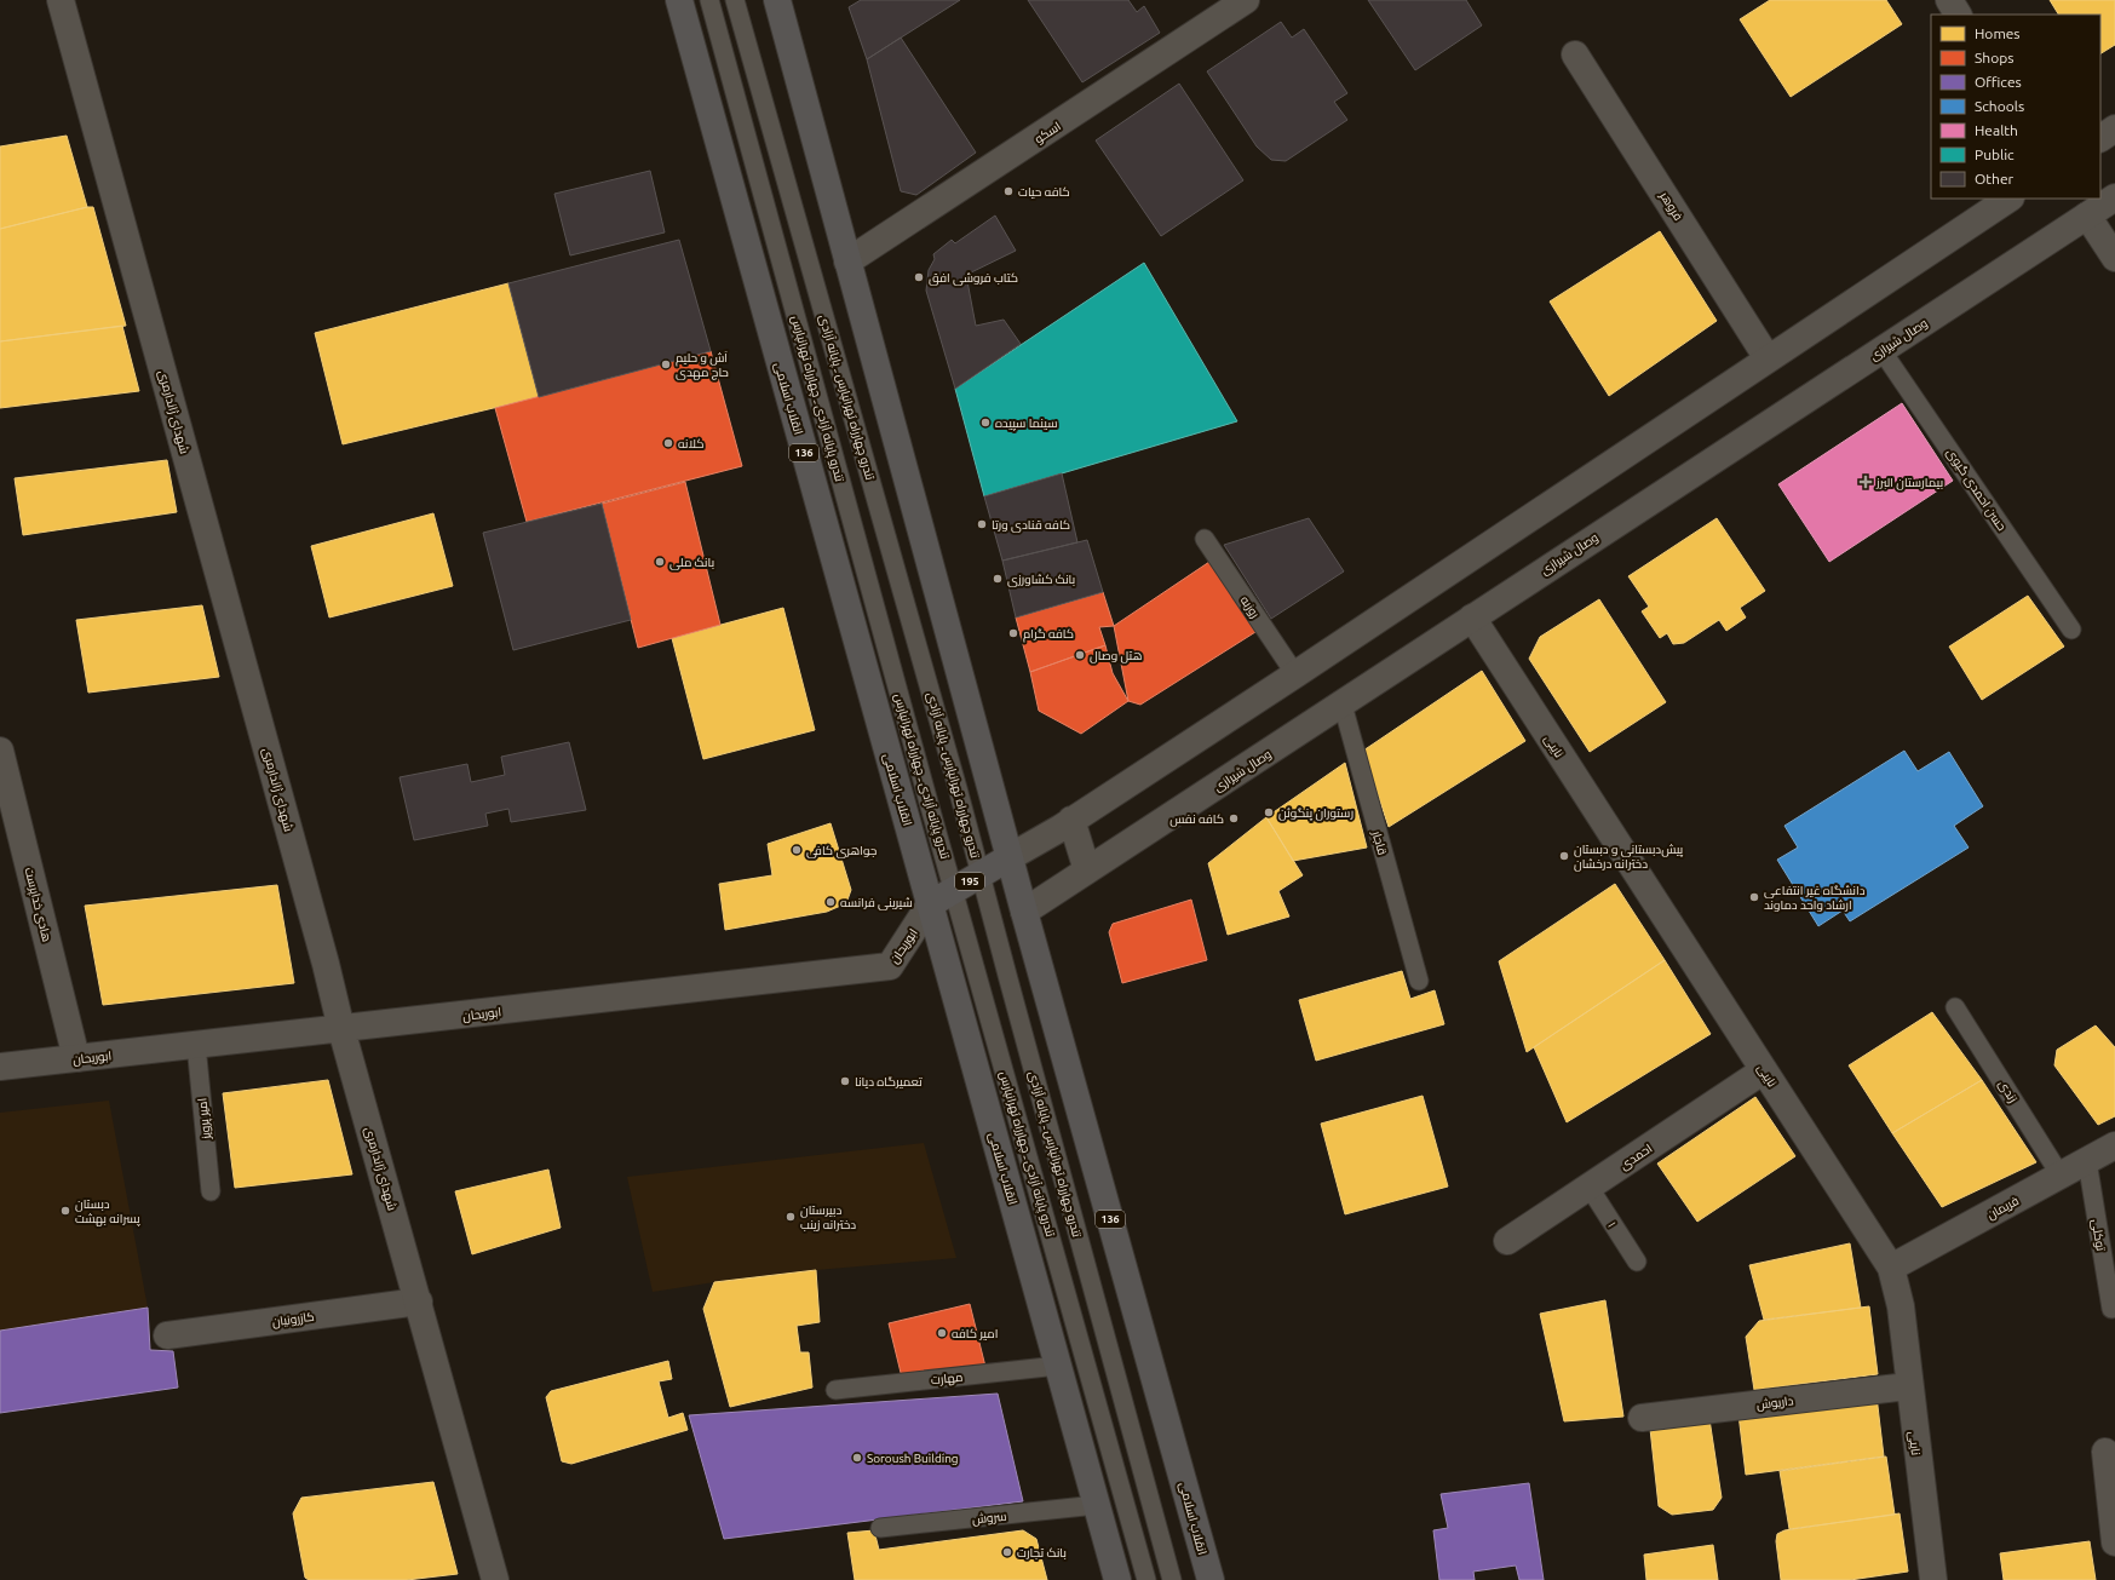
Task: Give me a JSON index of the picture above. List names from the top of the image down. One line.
{"streets":{"main road":["انقلاب اسلامی","136","195"],"street":["اسکو","فروهر","وصال شیرازی","شهدای ژاندارمری","نایبی","هادی خداپرست","ابوریحان","احمدی","فریمان","کازرونیان","داریوش"],"lane":["تندرو چهارراه تهرانپارس ـ پایانه آزادی","تندرو پایانه آزادی ـ چهارراه تهرانپارس","حسن احمدی گیوی","روزبه","قاجار","زندی","امیر پرویز","۱","توکلی","مهارت","سروش"]},"crossings":[["اسکو","انقلاب اسلامی"],["فروهر","195"],["وصال شیرازی","انقلاب اسلامی"],["وصال شیرازی","حسن احمدی گیوی"],["وصال شیرازی","نایبی"],["وصال شیرازی","قاجار"],["تندرو چهارراه تهرانپارس ـ پایانه آزادی","195"],["انقلاب اسلامی","195"],["انقلاب اسلامی","ابوریحان"],["انقلاب اسلامی","مهارت"],["انقلاب اسلامی","سروش"],["تندرو پایانه آزادی ـ چهارراه تهرانپارس","195"],["شهدای ژاندارمری","ابوریحان"],["شهدای ژاندارمری","کازرونیان"],["روزبه","195"],["نایبی","احمدی"],["نایبی","فریمان"],["نایبی","داریوش"],["195","ابوریحان"],["هادی خداپرست","ابوریحان"],["ابوریحان","امیر پرویز"],["زندی","فریمان"],["احمدی","۱"],["فریمان","توکلی"]],"places":{"other":["کافه حیات","کتاب فروشی افق","آش و حلیم حاج مهدی","سینما سپیده","کلانه","کافه قنادی ورتا","بانک ملی","بانک کشاورزی","کافه گرام","هتل وصال","رستوران پنگوئن","کافه نفس","جواهری کافی","پیش‌دبستانی و دبستان دخترانه درخشان","دانشگاه غیر انتفاعی ارشاد واحد دماوند","شیرینی فرانسه","تعمیرگاه دیانا","دبستان پسرانه بهشت","دبیرستان دخترانه زینب","امیر کافه","Soroush Building","بانک تجارت"],"health":["بیمارستان البرز"]},"legend":["Homes","Shops","Offices","Schools","Health","Public","Other"]}
